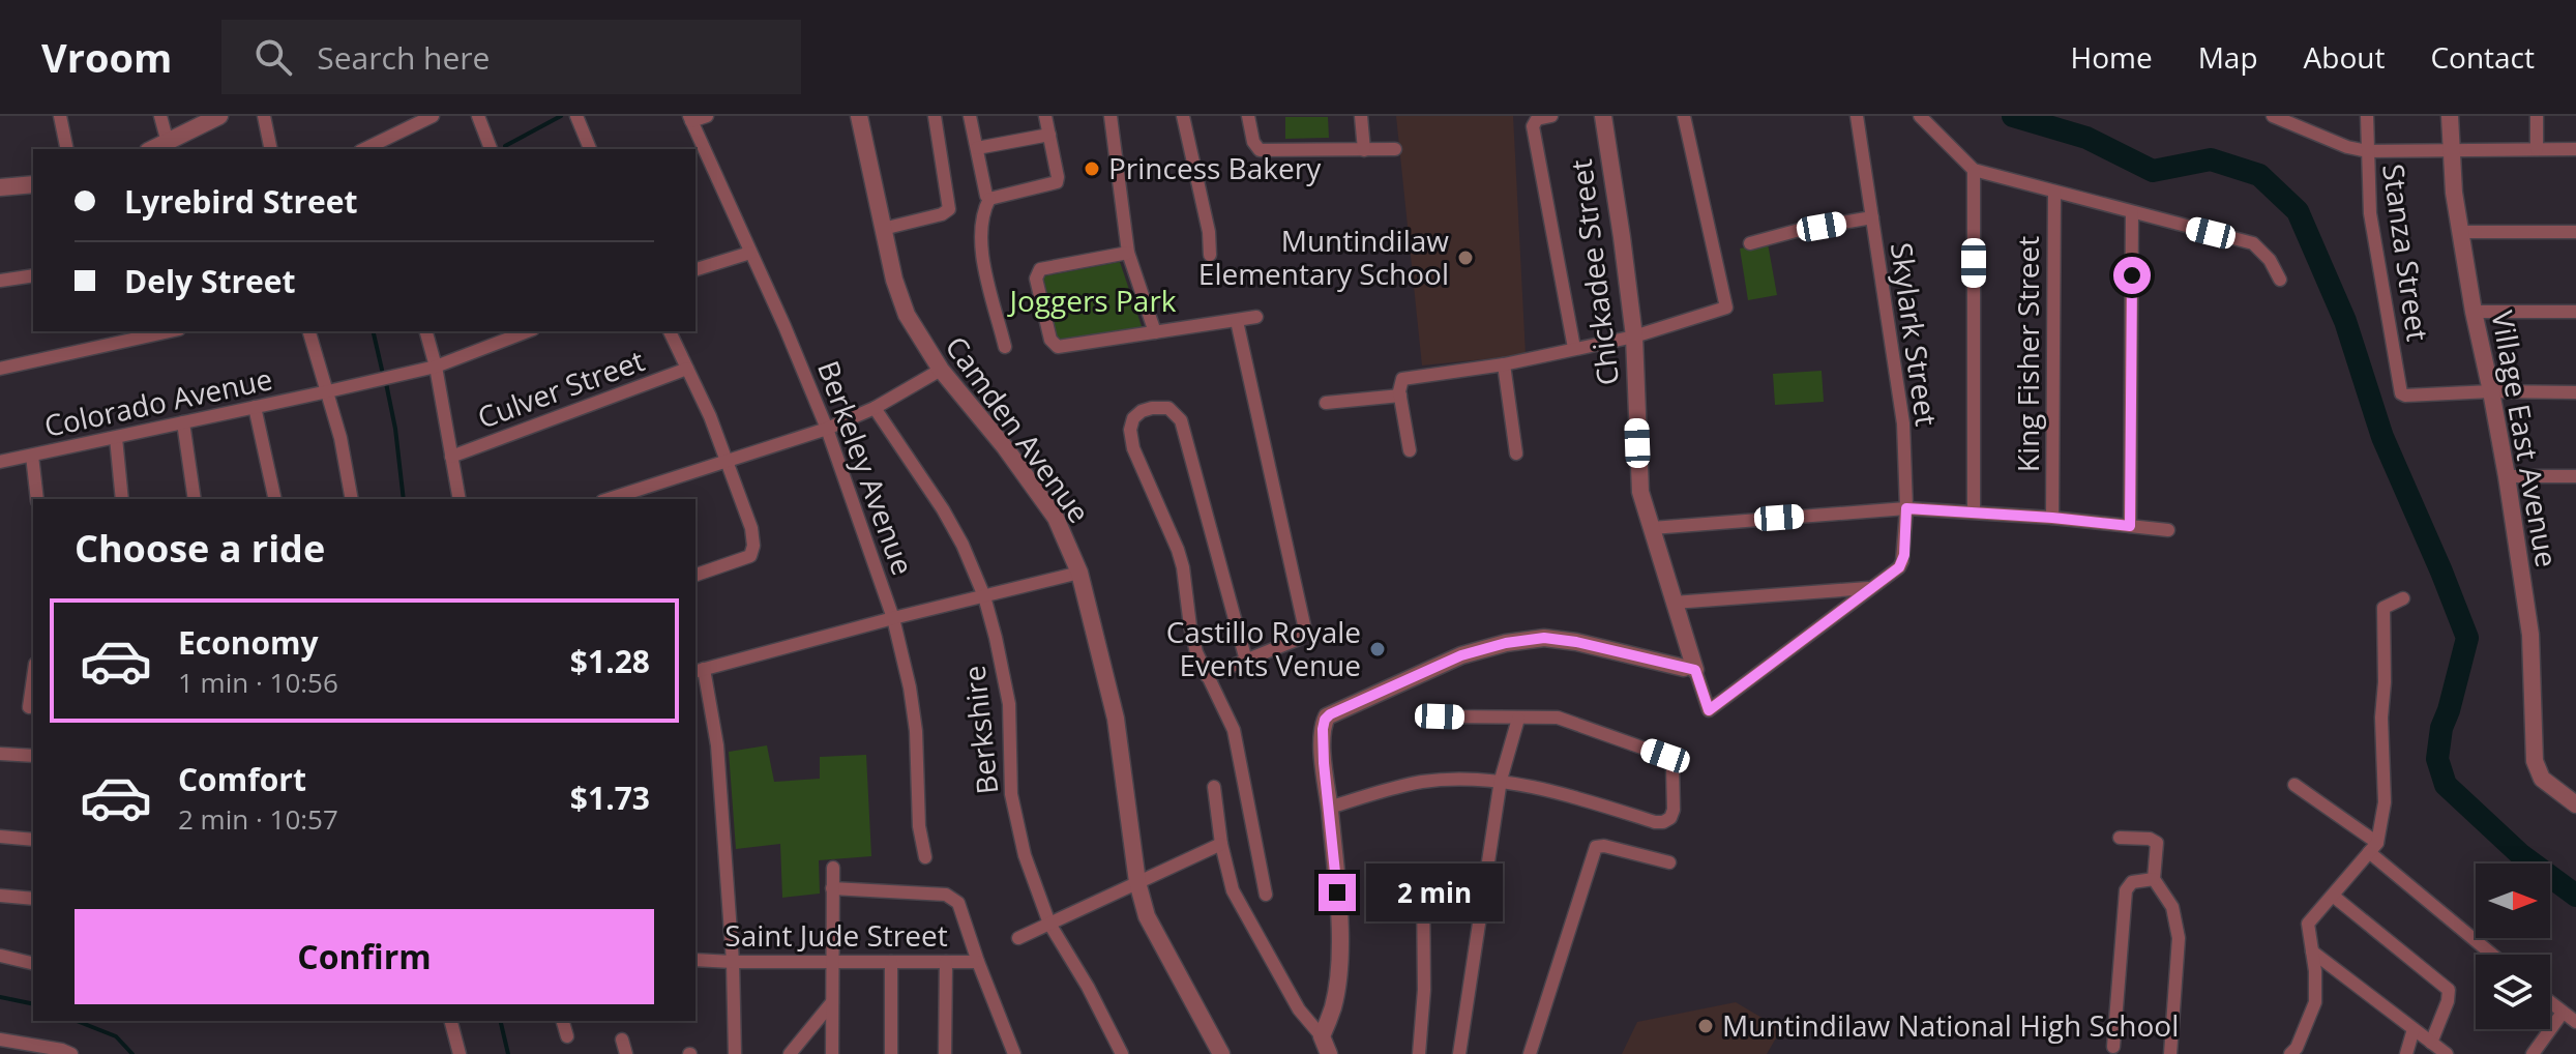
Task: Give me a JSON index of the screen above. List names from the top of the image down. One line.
{"streets":{"street":["Stanza Street","Chickadee Street","Skylark Street","King Fisher Street","Culver Street","Colorado Avenue","Camden Avenue","Village East Avenue","Berkeley Avenue","Berkshire","Saint Jude Street"]},"crossings":[["Stanza Street","Village East Avenue"],["Chickadee Street","Skylark Street"]],"parks":["Joggers Park"],"places":["Princess Bakery","Muntindilaw Elementary School","Castillo Royale Events Venue","Muntindilaw National High School"],"north":"right","page":{"header":"Vroom","search":"Search here","nav":["Home","Map","About","Contact"],"banner":["Lyrebird Street","Dely Street"],"heading":"Choose a ride","list":[{"name":"Economy","note":"1 min · 10:56","value":"$1.28"},{"name":"Comfort","note":"2 min · 10:57","value":"$1.73"}],"bubble":"2 min","buttons":"Confirm"}}
